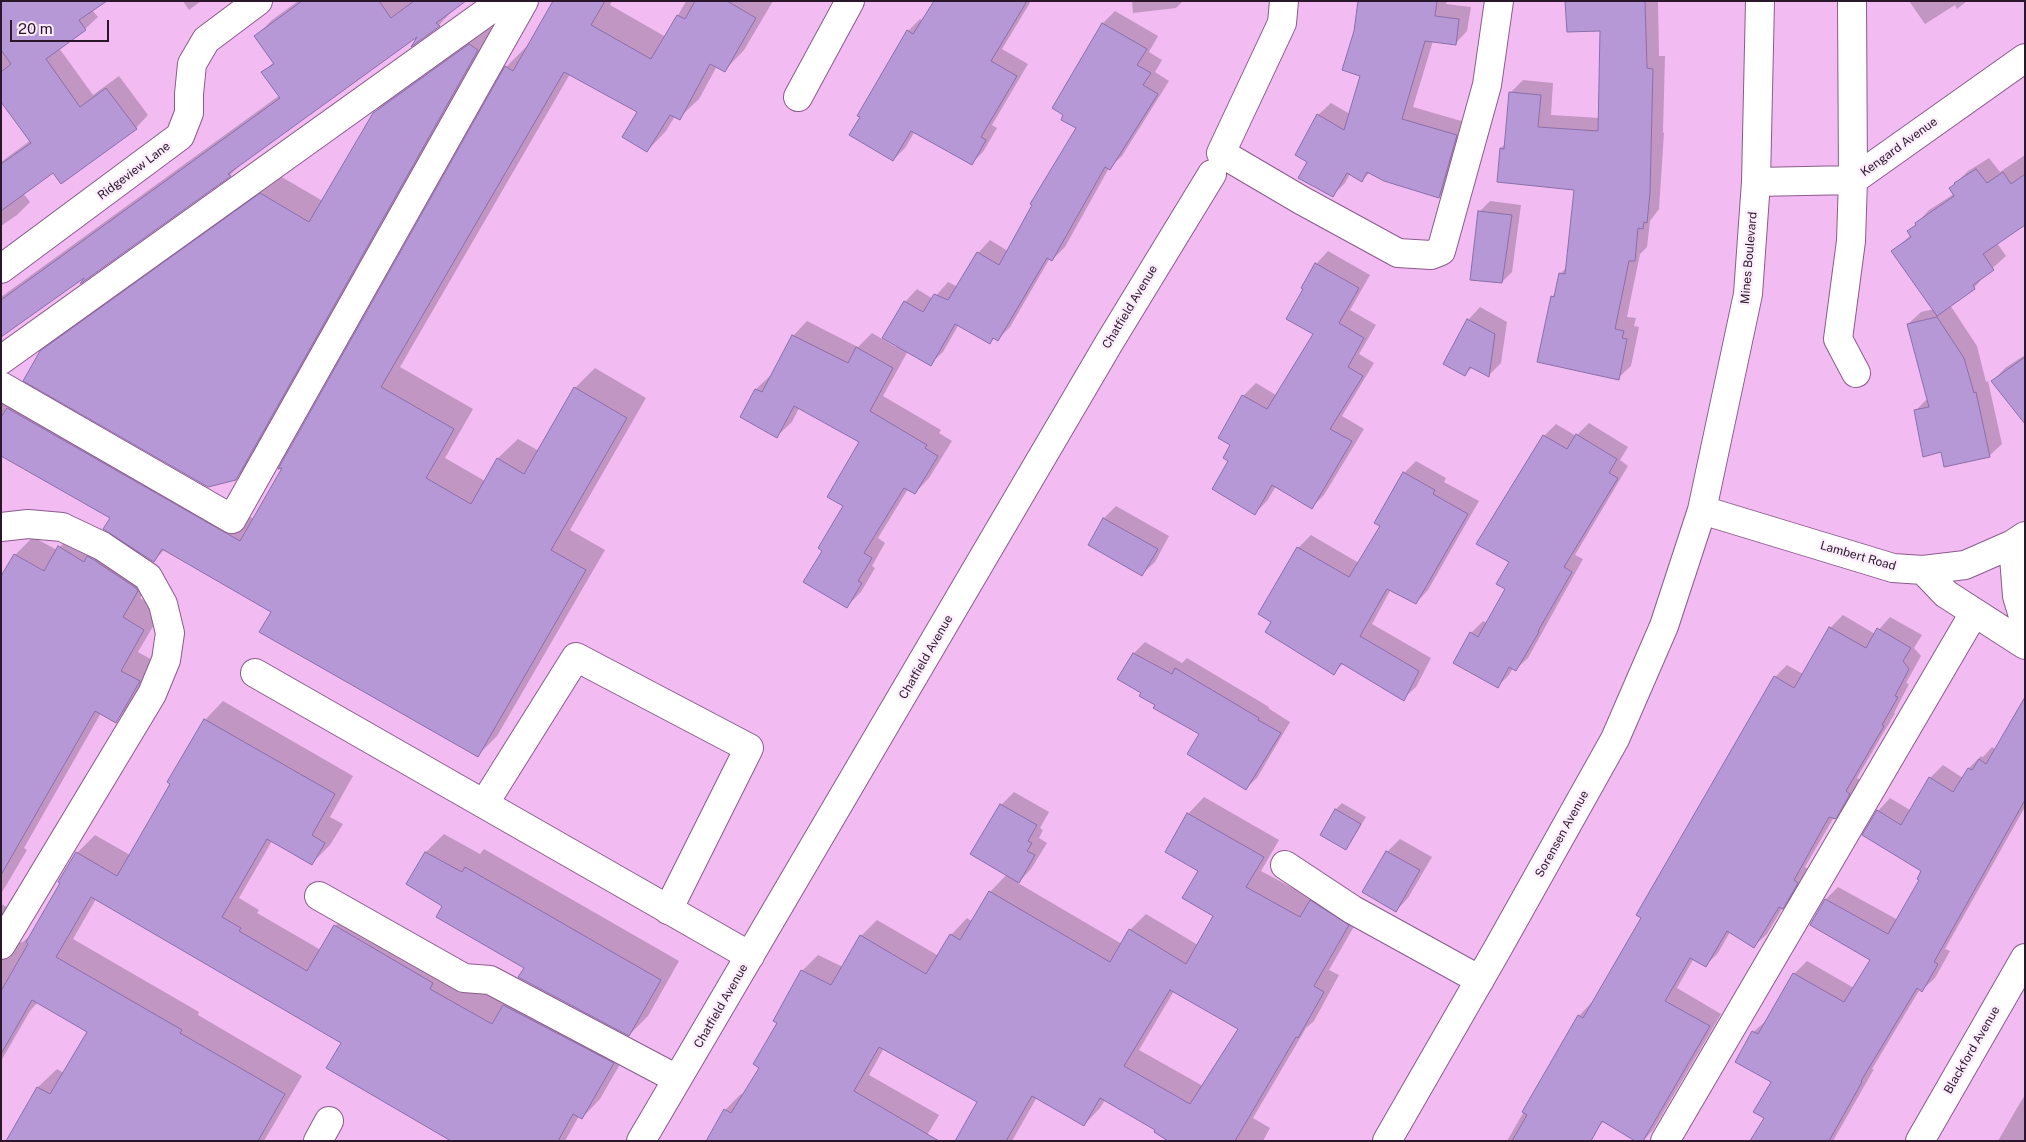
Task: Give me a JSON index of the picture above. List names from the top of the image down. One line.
{"streets":{"street":["Kengard Avenue","Ridgeview Lane","Mines Boulevard","Chatfield Avenue","Lambert Road","Sorensen Avenue","Blackford Avenue"]},"crossings":[["Kengard Avenue","Mines Boulevard"],["Mines Boulevard","Lambert Road"],["Mines Boulevard","Sorensen Avenue"],["Lambert Road","Sorensen Avenue"]],"scale_bar":"20 m"}
